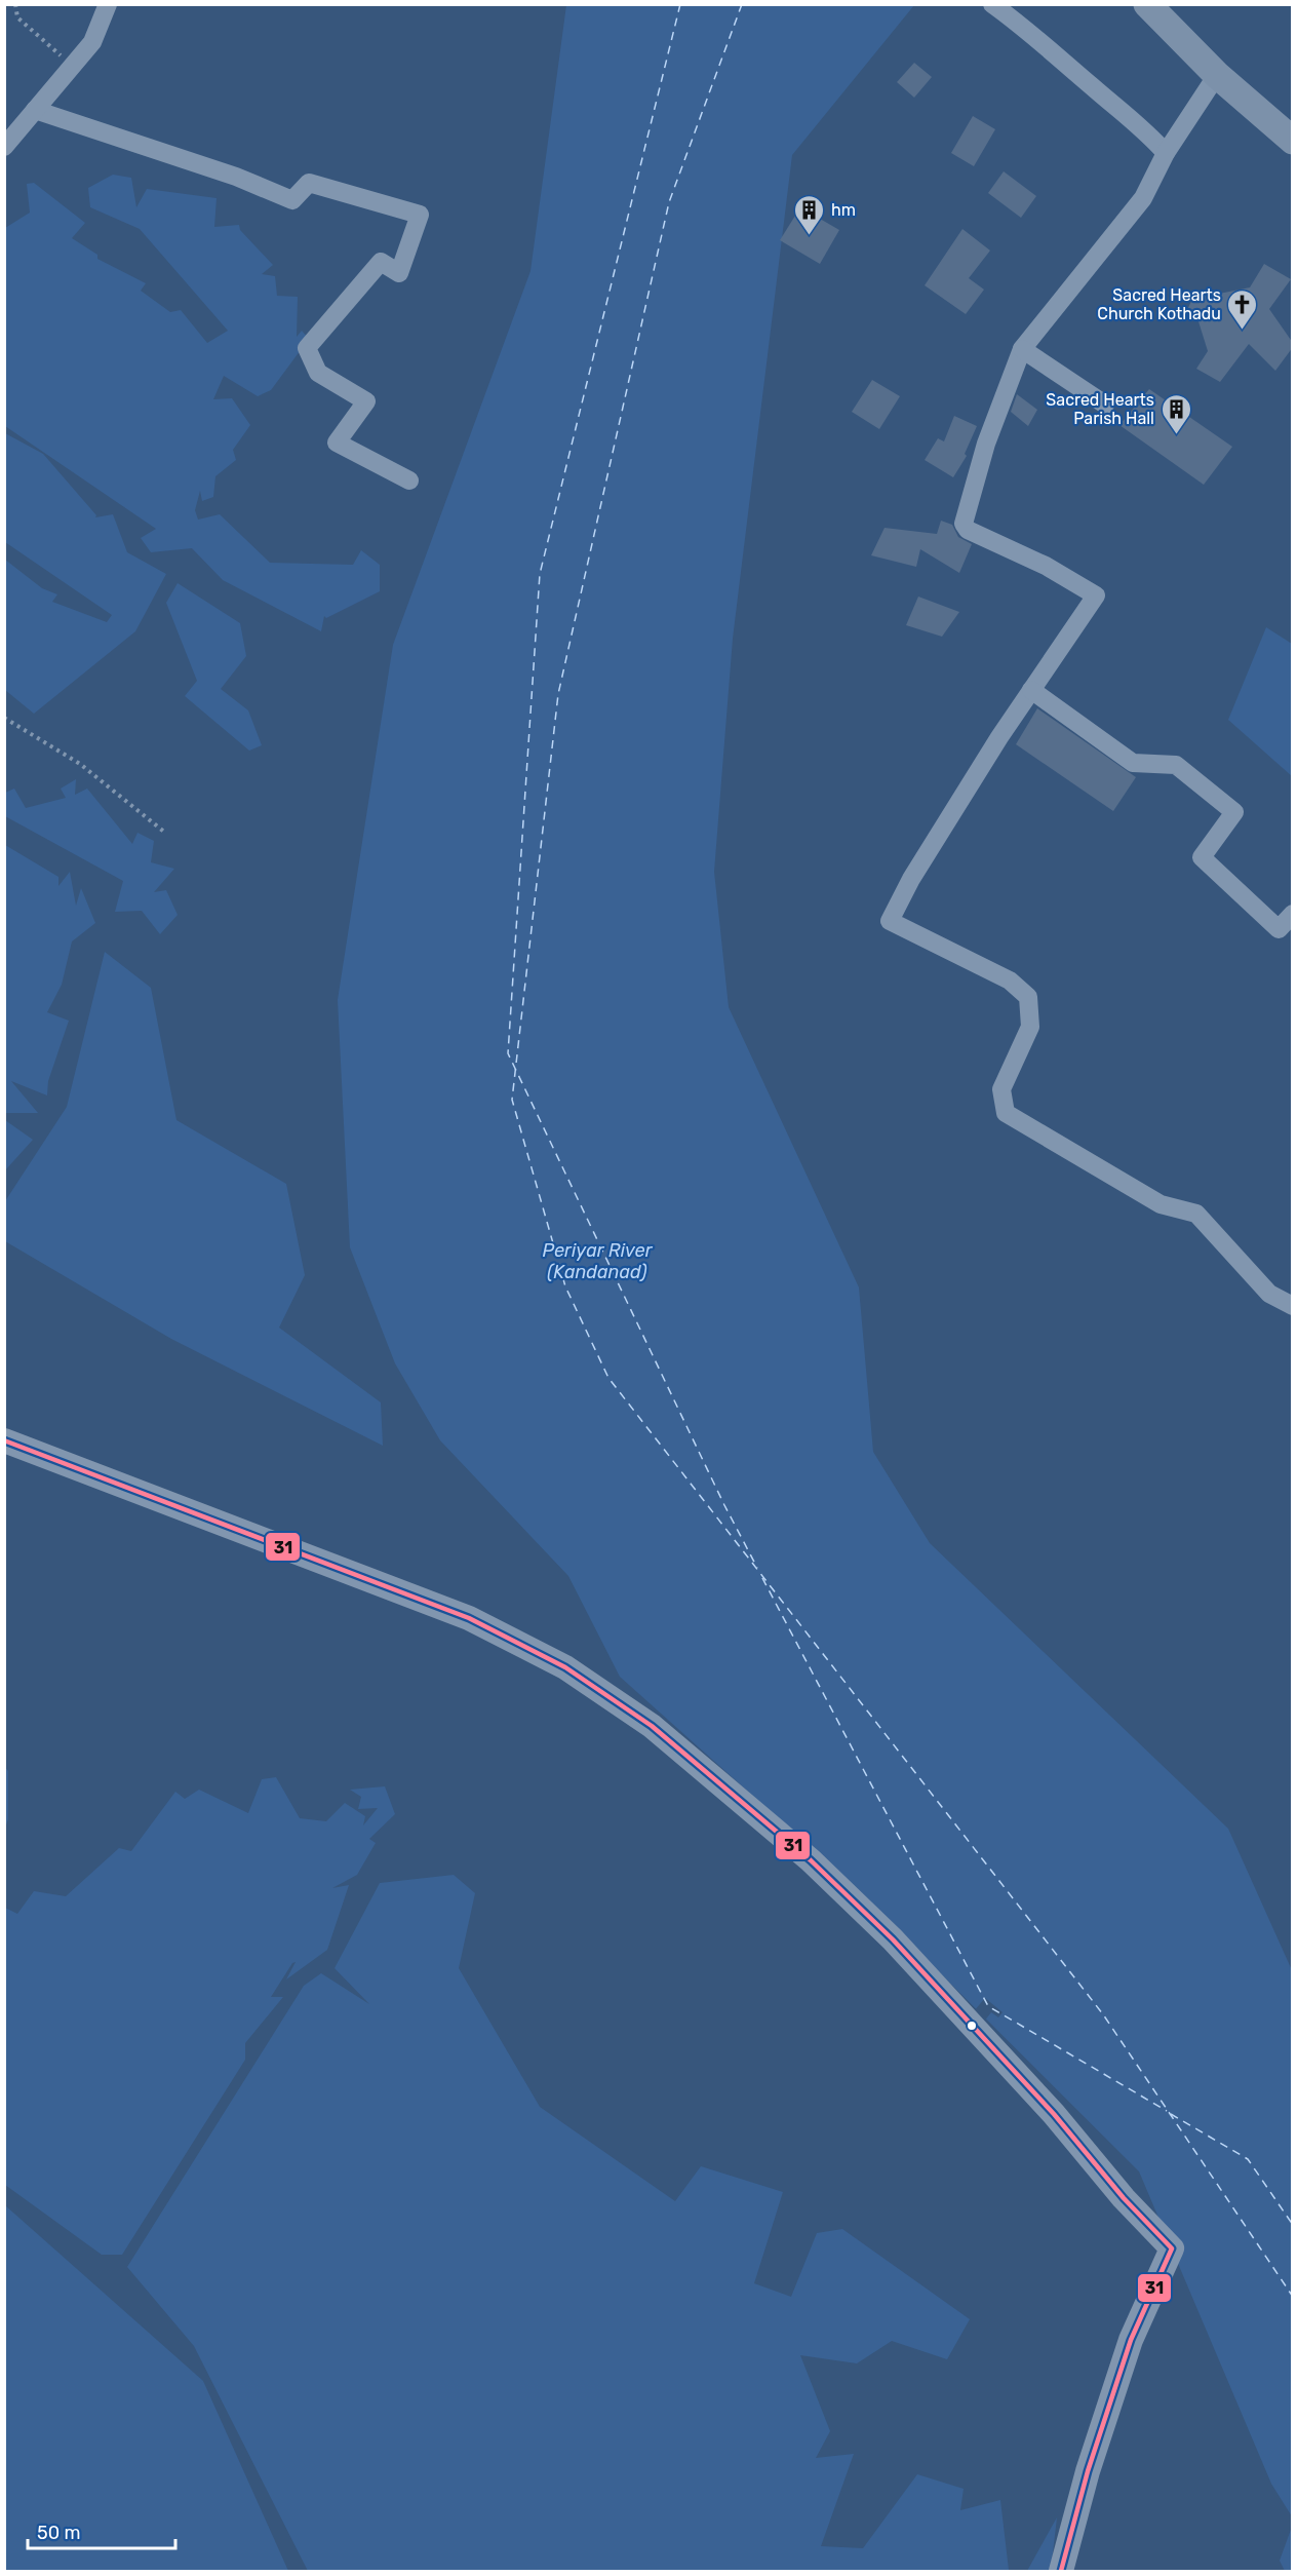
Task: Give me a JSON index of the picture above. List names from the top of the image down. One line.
{"water":["Periyar River (Kandanad)"],"places":{"building":["hm","Sacred Hearts Parish Hall"],"church":["Sacred Hearts Church Kothadu"]},"lines":["transit line 31"],"scale_bar":"50 m"}
